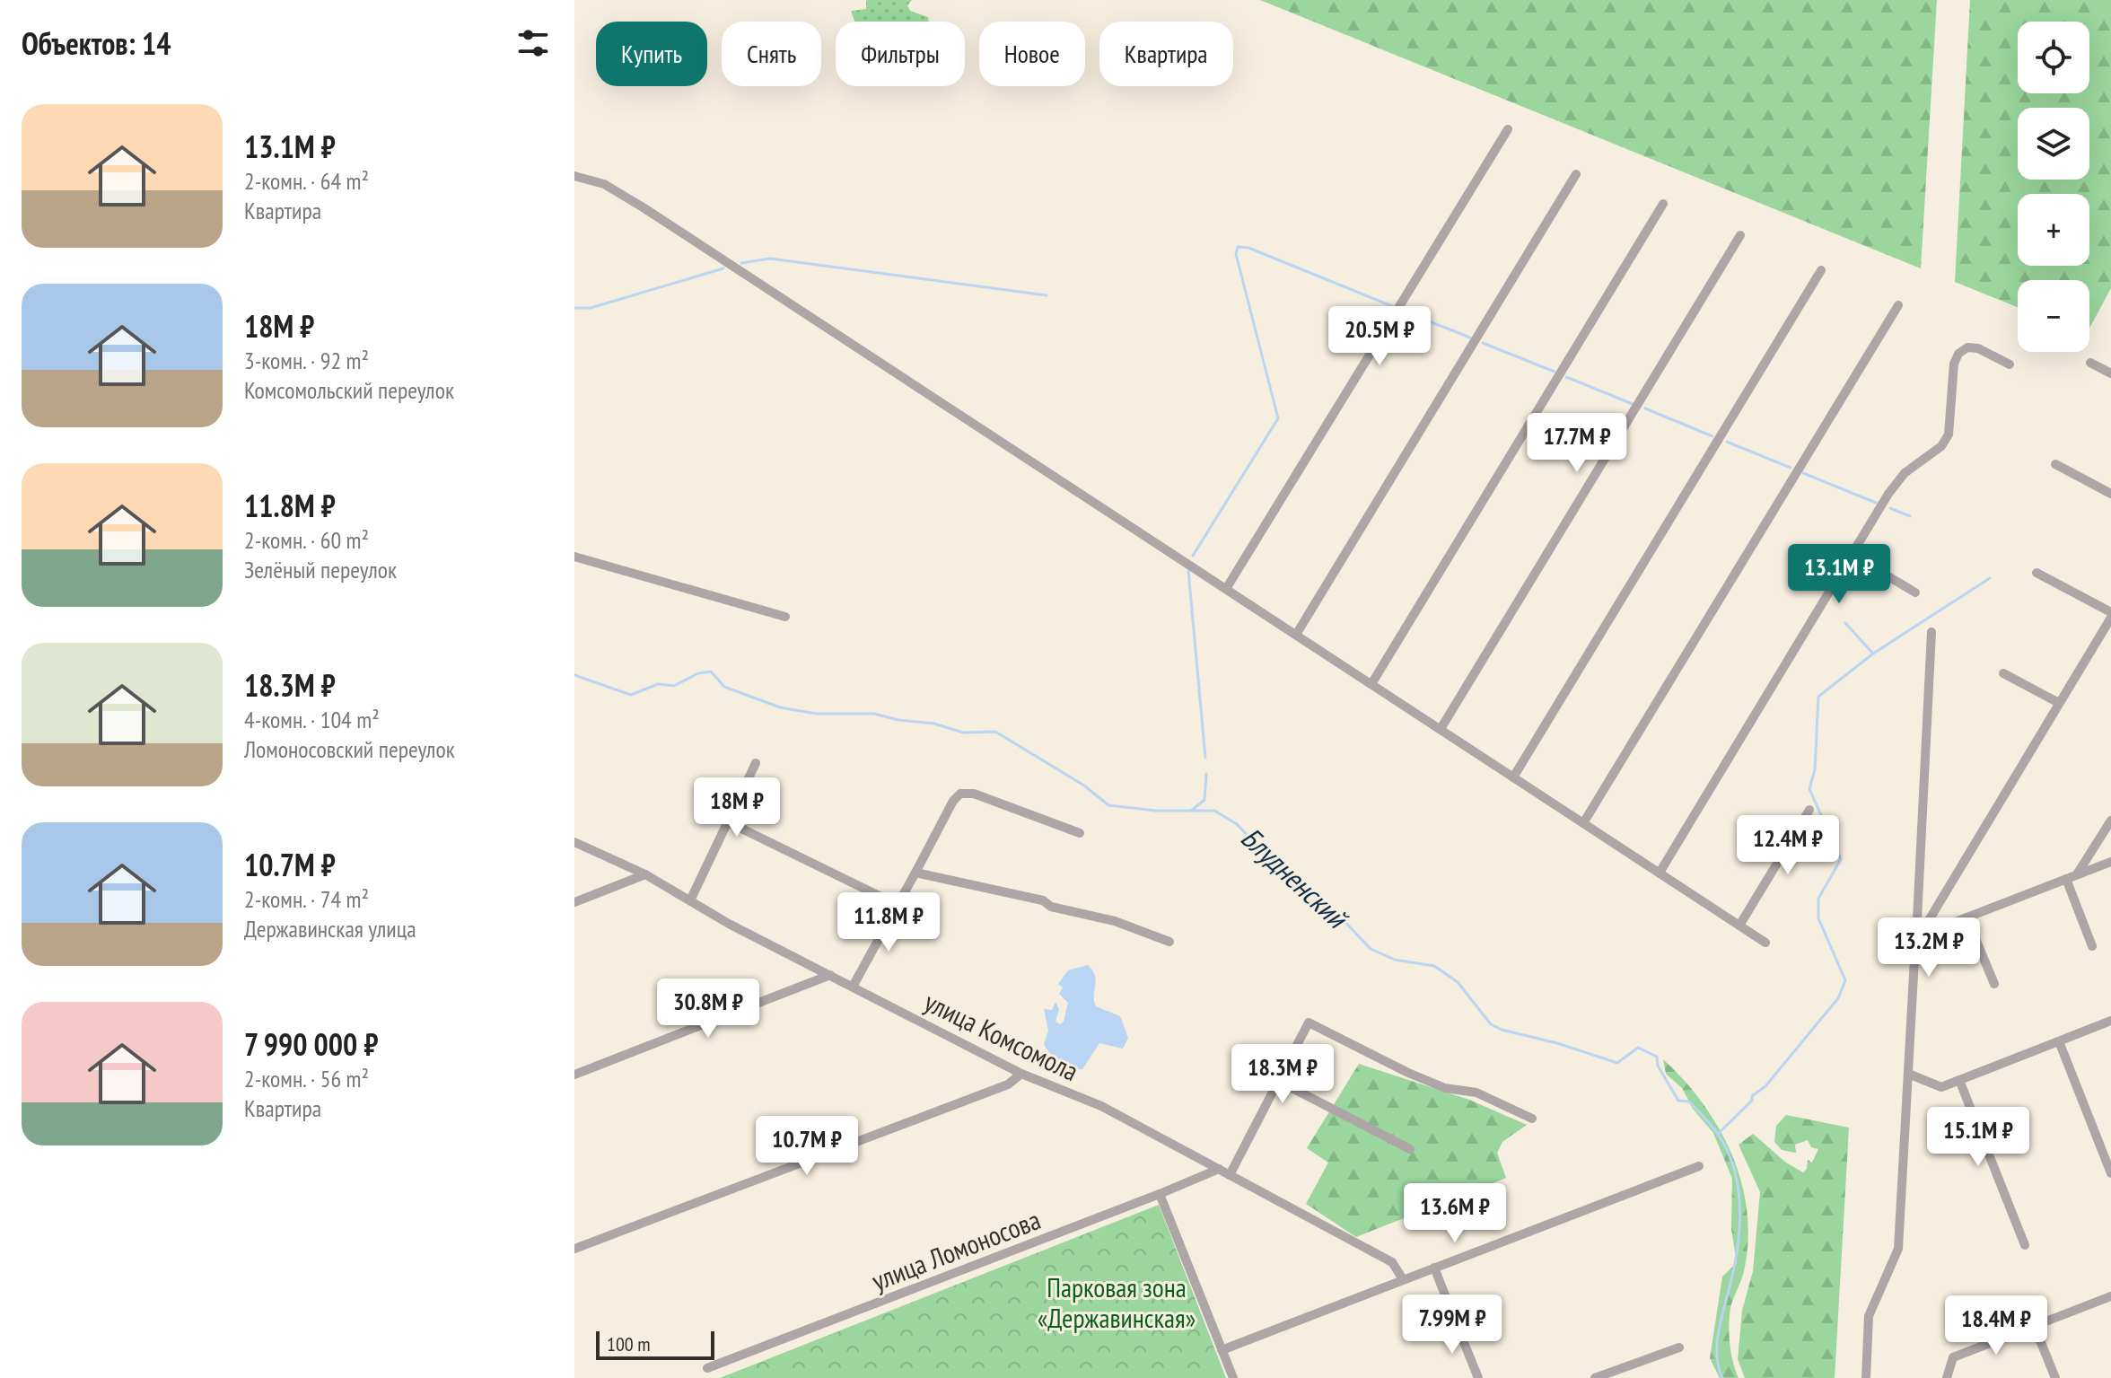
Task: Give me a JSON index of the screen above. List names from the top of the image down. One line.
{"streets":{"street":["улица Комсомола","улица Ломоносова"]},"crossings":[["улица Комсомола","улица Ломоносова"]],"water":["Блудненский"],"parks":["Парковая зона «Державинская»"],"scale_bar":"100 m","page":{"heading":"Объектов: 14","map_buttons":["+","−"],"chip":["Купить","Снять","Фильтры","Новое","Квартира"],"list":[{"name":"13.1M ₽","note":"2-комн. · 64 m² · Квартира"},{"name":"18M ₽","note":"3-комн. · 92 m² · Комсомольский переулок"},{"name":"11.8M ₽","note":"2-комн. · 60 m² · Зелёный переулок"},{"name":"18.3M ₽","note":"4-комн. · 104 m² · Ломоносовский переулок"},{"name":"10.7M ₽","note":"2-комн. · 74 m² · Державинская улица"},{"name":"7 990 000 ₽","note":"2-комн. · 56 m² · Квартира"}],"price":["20.5M ₽","17.7M ₽","13.1M ₽","18M ₽","12.4M ₽","11.8M ₽","13.2M ₽","30.8M ₽","18.3M ₽","15.1M ₽","10.7M ₽","13.6M ₽","7.99M ₽","18.4M ₽"],"scale":"100 m"}}
